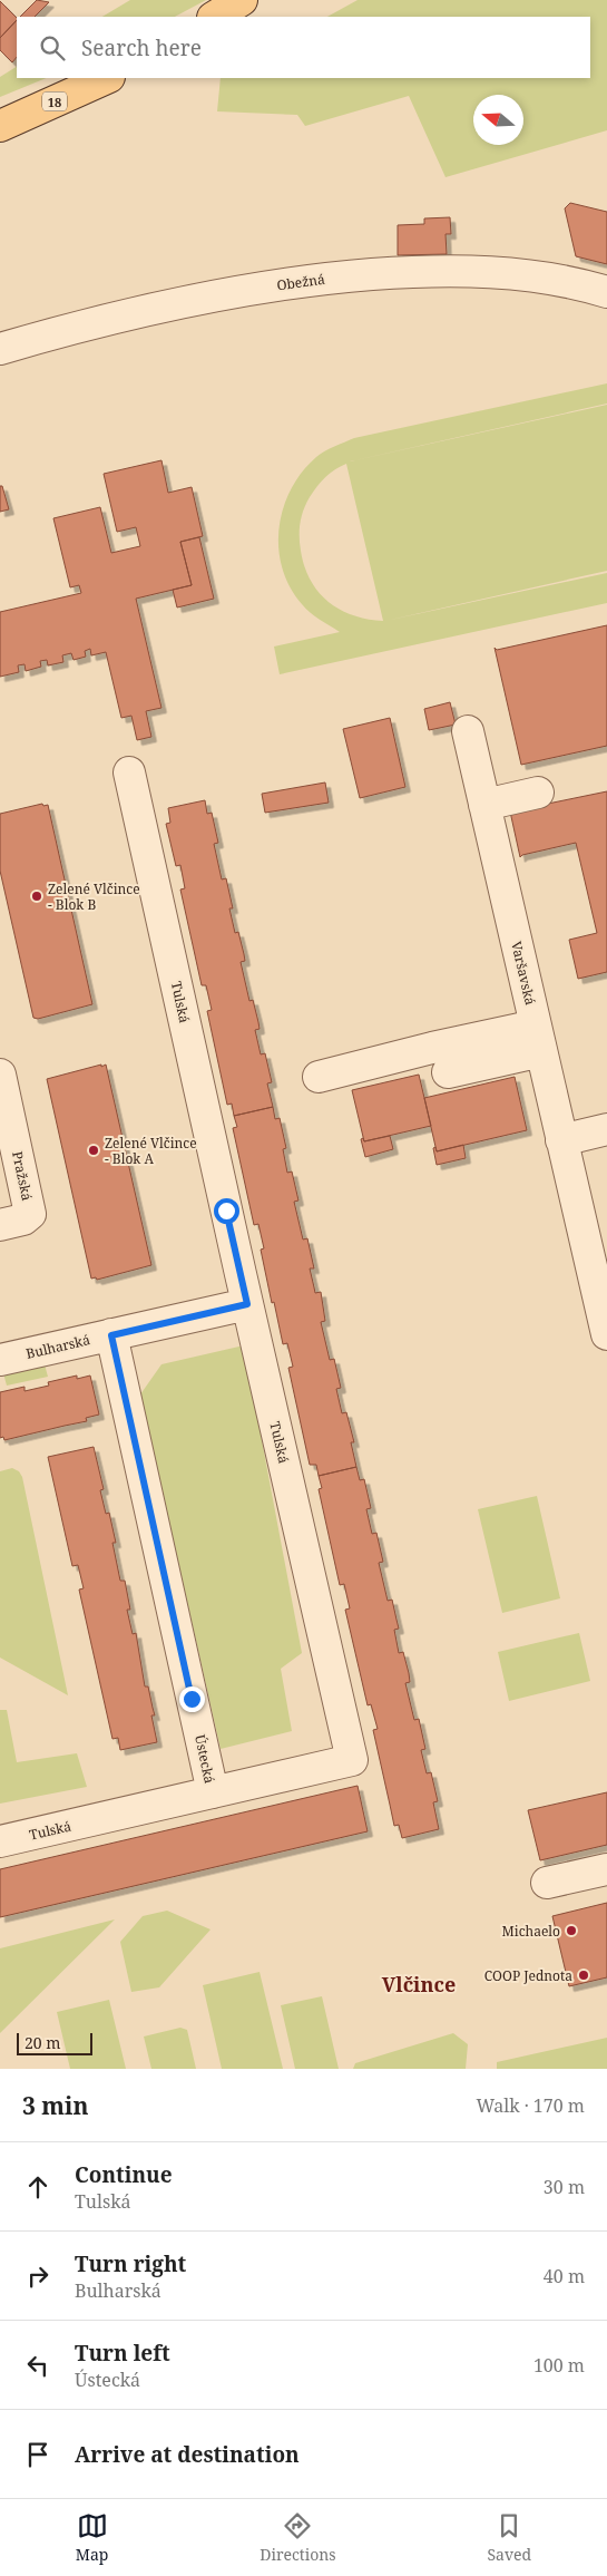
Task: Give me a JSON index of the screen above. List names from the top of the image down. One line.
{"streets":{"main road":["18"],"street":["Obežná","Varšavská","Tulská","Pražská","Bulharská","Ústecká"]},"crossings":[["Tulská","Bulharská"],["Tulská","Ústecká"],["Bulharská","Ústecká"]],"districts":["Vlčince"],"places":["Zelené Vlčince - Blok B","Zelené Vlčince - Blok A","Michaelo","COOP Jednota"],"scale_bar":"20 m","north":"left","page":{"search":"Search here","scale":"20 m","heading":["3 min","Walk · 170 m"],"list":[["Continue","Tulská","30 m"],["Turn right","Bulharská","40 m"],["Turn left","Ústecká","100 m"],"Arrive at destination"],"nav":["Map","Directions","Saved"]}}
